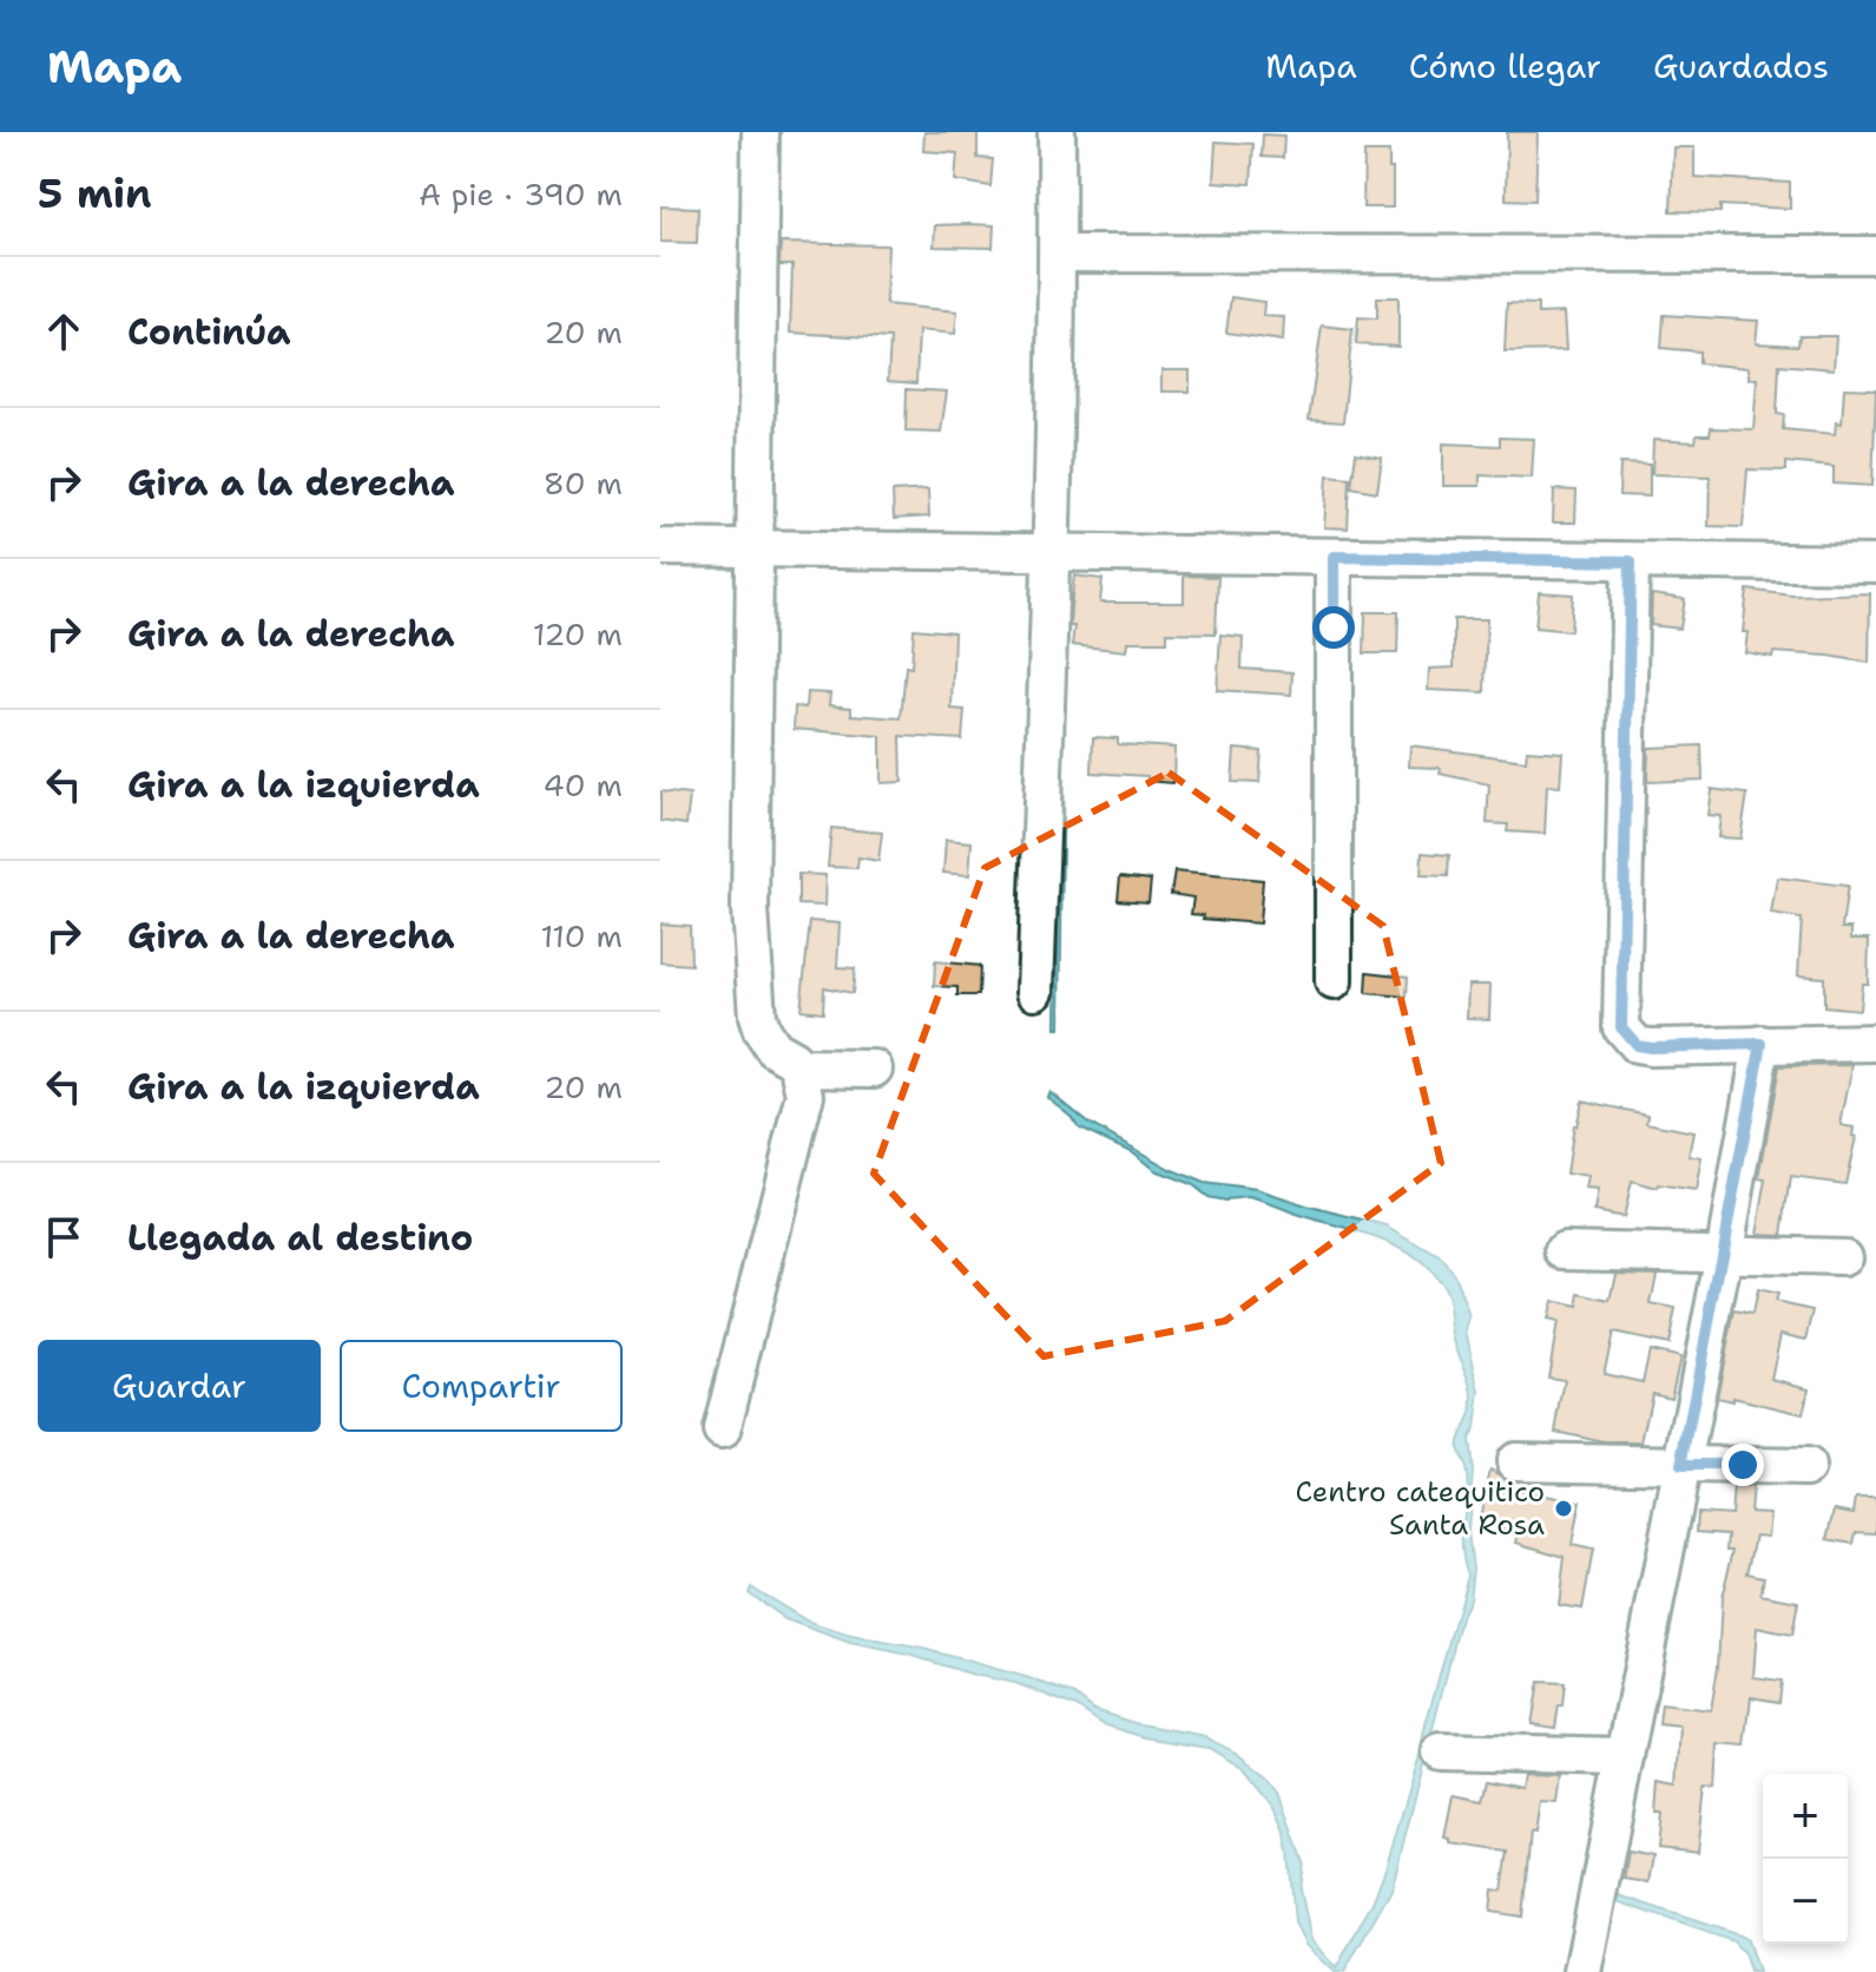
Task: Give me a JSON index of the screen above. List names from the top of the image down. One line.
{"places":["Centro catequitico Santa Rosa"],"page":{"header":"Mapa","nav":["Mapa","Cómo llegar","Guardados"],"heading":["5 min","A pie · 390 m"],"list":[["Continúa","20 m"],["Gira a la derecha","80 m"],["Gira a la derecha","120 m"],["Gira a la izquierda","40 m"],["Gira a la derecha","110 m"],["Gira a la izquierda","20 m"],"Llegada al destino"],"buttons":["Guardar","Compartir"],"map_buttons":["+","−"]}}
